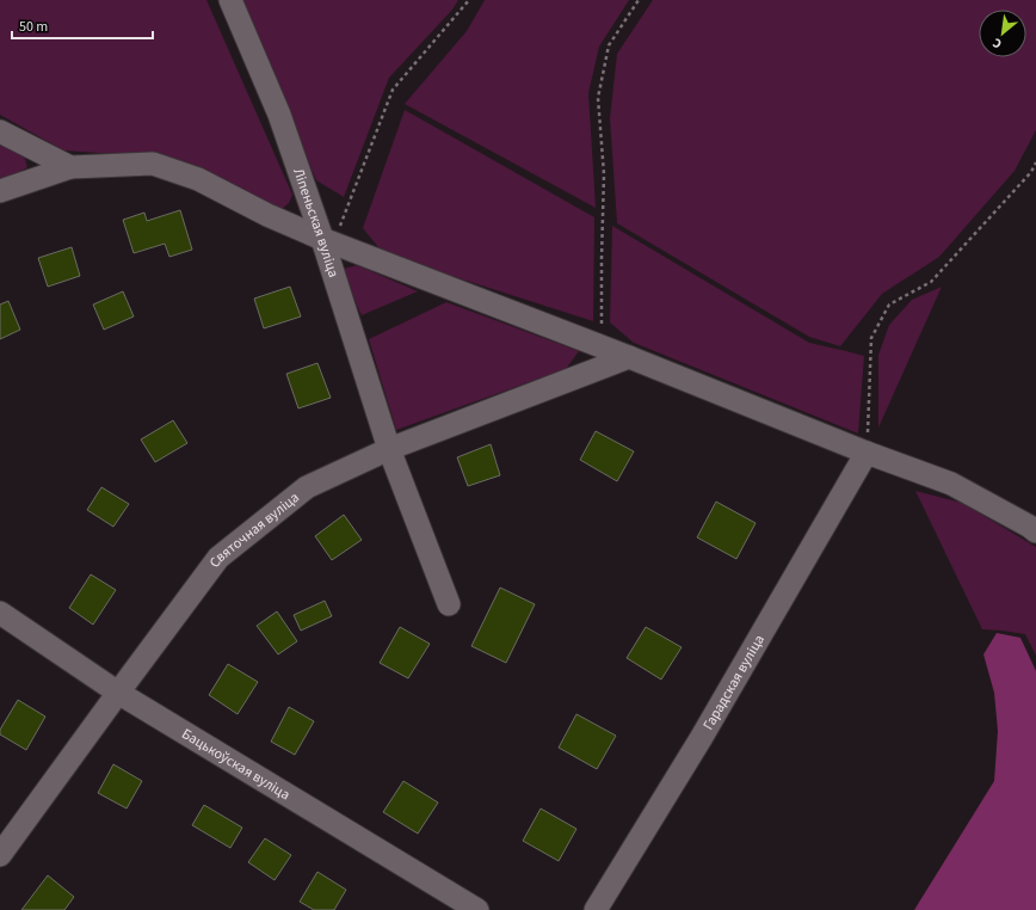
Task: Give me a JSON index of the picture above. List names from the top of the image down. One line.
{"streets":{"street":["Ліпеньская вуліца","Святочная вуліца","Гарадская вуліца","Бацькоўская вуліца"]},"crossings":[["Ліпеньская вуліца","Святочная вуліца"],["Святочная вуліца","Бацькоўская вуліца"]],"scale_bar":"50 m","north":"bottom left"}
